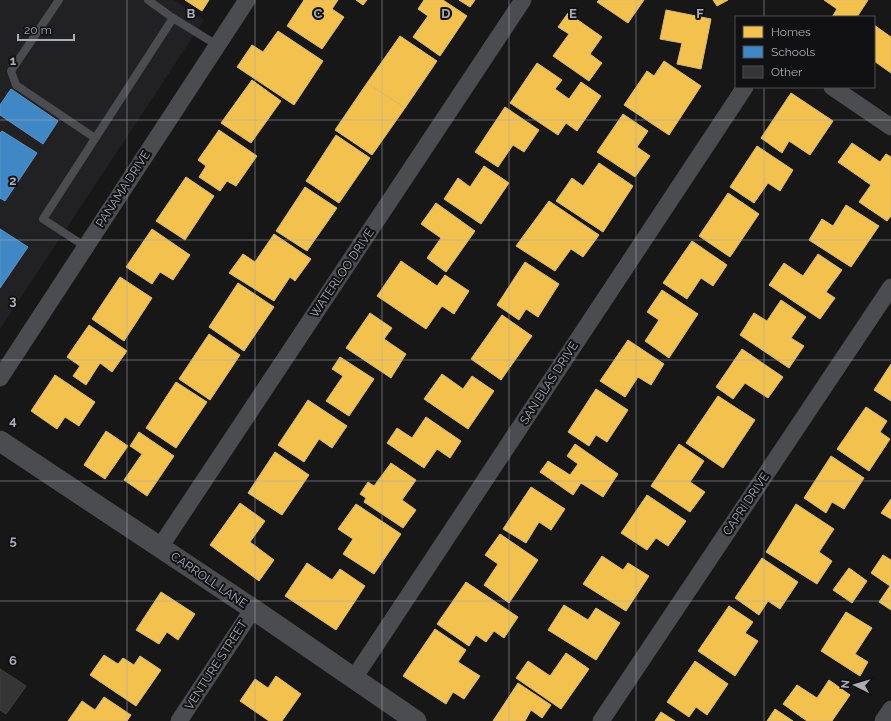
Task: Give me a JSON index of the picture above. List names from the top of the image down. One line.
{"streets":{"street":["PANAMA DRIVE","WATERLOO DRIVE","SAN BLAS DRIVE","CAPRI DRIVE","CARROLL LANE","VENTURE STREET"]},"crossings":[["WATERLOO DRIVE","CARROLL LANE"],["SAN BLAS DRIVE","CARROLL LANE"],["CARROLL LANE","VENTURE STREET"]],"legend":["Homes","Schools","Other"],"scale_bar":"20 m","north":"left","grid":{"columns":["B","C","D","E","F"],"rows":["1","2","3","4","5","6"]}}
